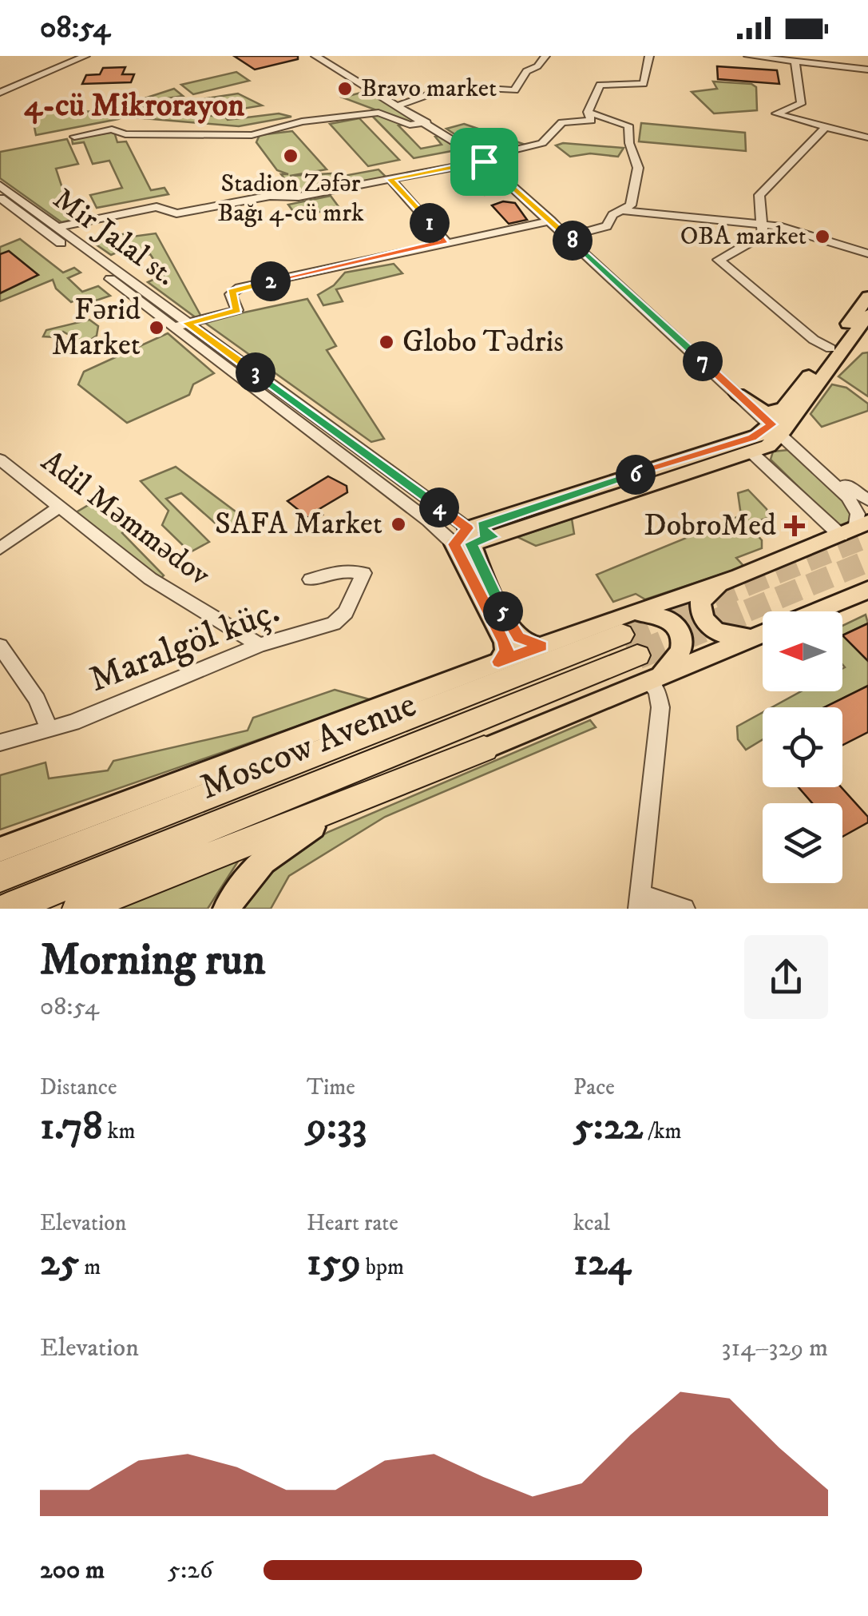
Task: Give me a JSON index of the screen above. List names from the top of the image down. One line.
{"streets":{"highway":["Moscow Avenue"],"street":["Mir Jalal st.","Adil Məmmədov","Maralgöl küç."]},"crossings":[["Adil Məmmədov","Maralgöl küç."]],"districts":["4-cü Mikrorayon"],"places":{"other":["Bravo market","Stadion Zəfər Bağı 4-cü mrk","OBA market","Fərid Market","Globo Tədris","SAFA Market"],"health":["DobroMed"]},"north":"left","page":{"status":"08:54","pins":["1","8","2","7","3","6","4","5"],"heading":["Morning run","08:54"],"stats":[["Distance","1.78 km"],["Time","9:33"],["Pace","5:22 /km"],["Elevation","25 m"],["Heart rate","159 bpm"],["kcal","124"]],"chart":["Elevation","314–329 m"],"list":[{"name":"200 m","note":"5:26"}]}}
